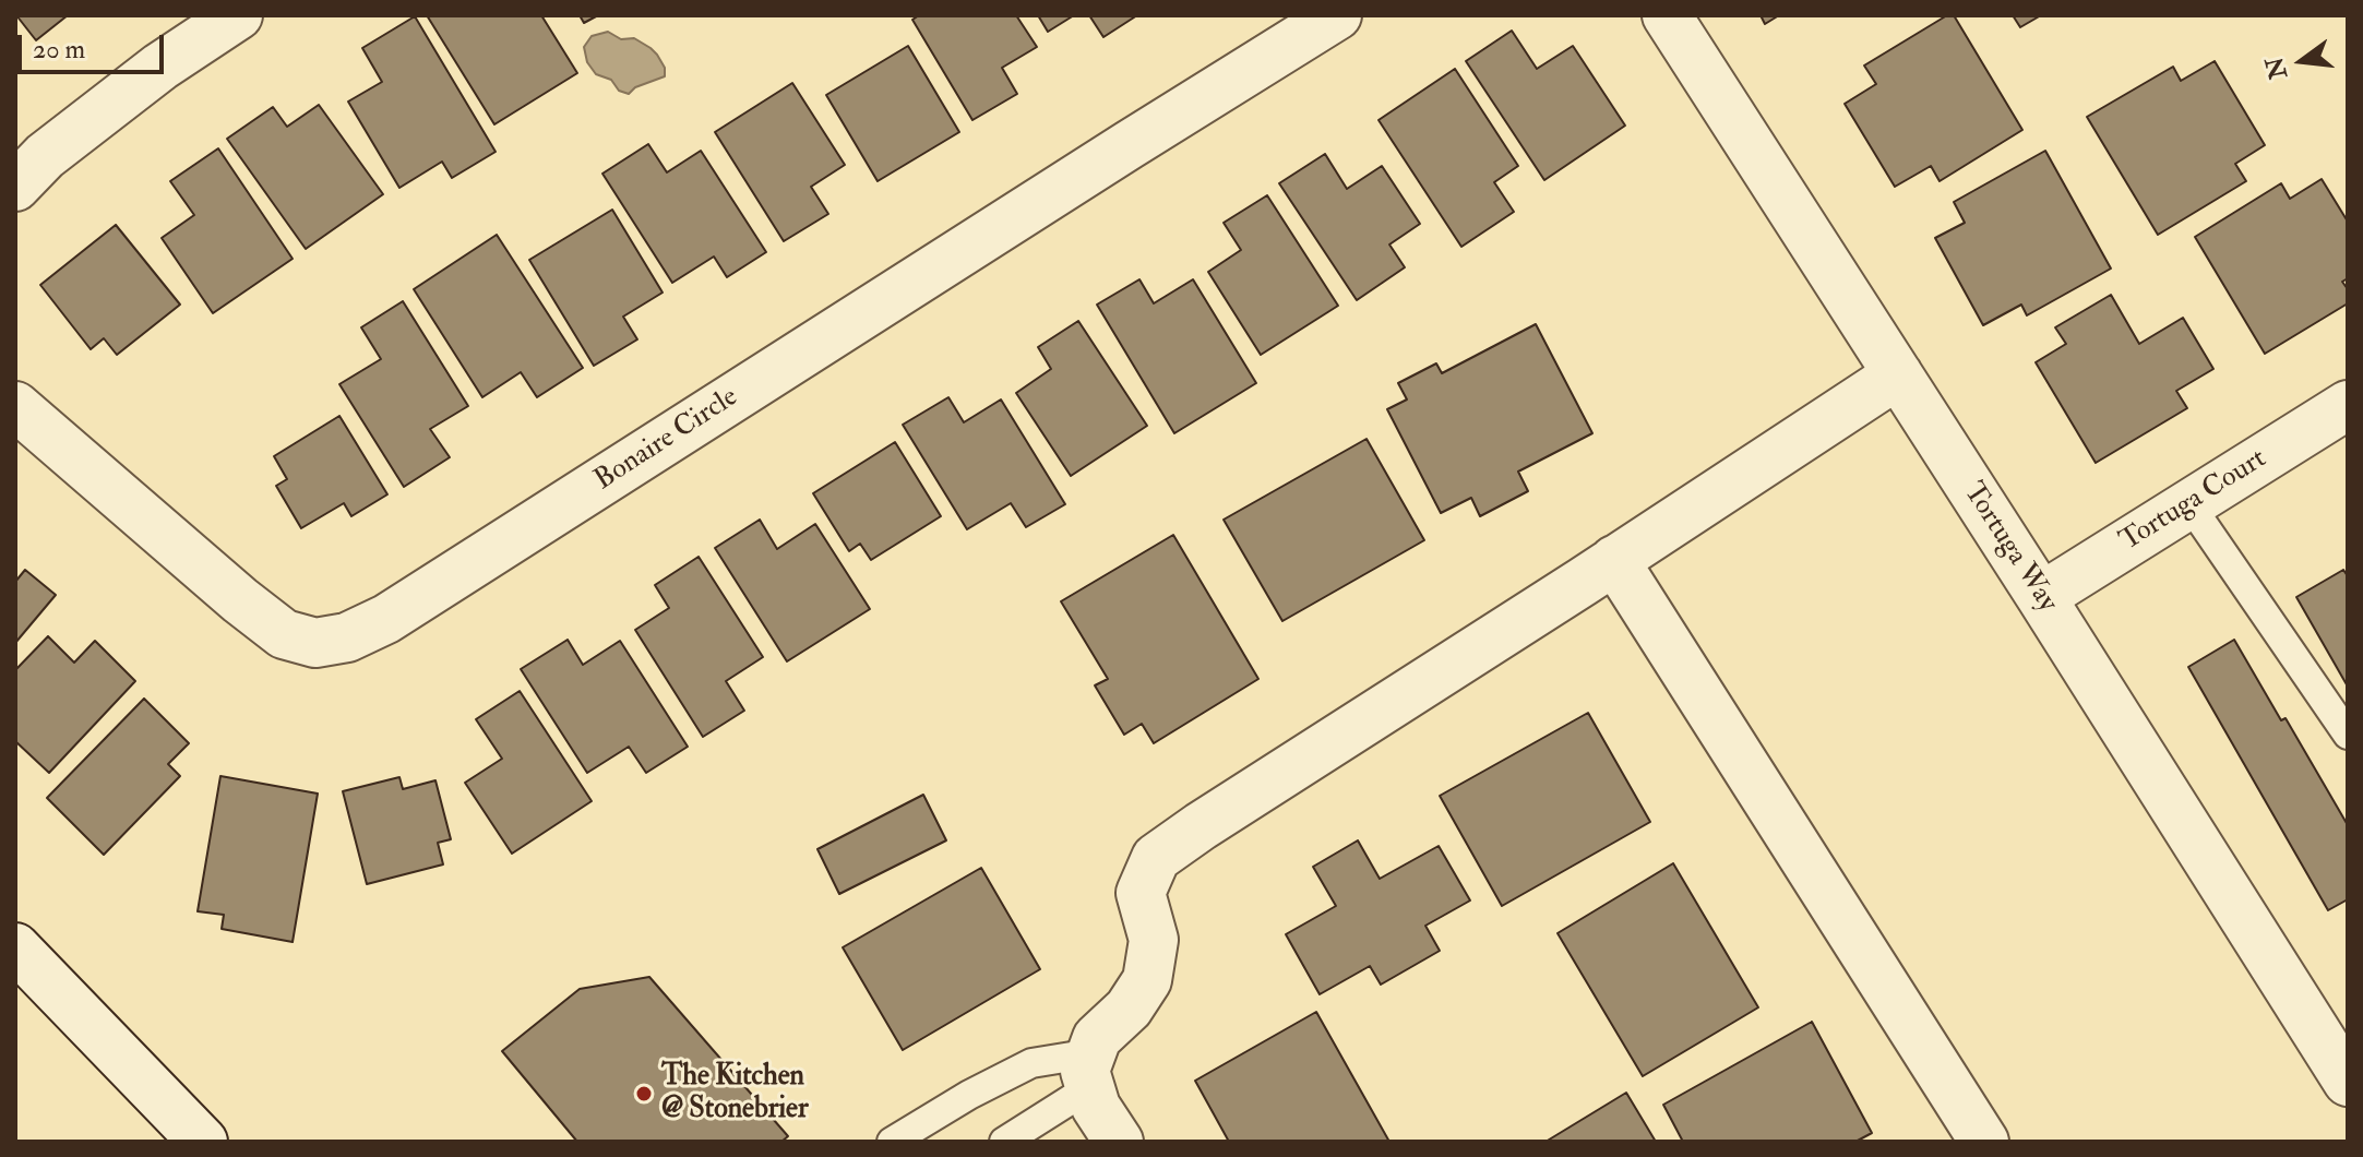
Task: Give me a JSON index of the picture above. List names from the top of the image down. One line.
{"streets":{"street":["Bonaire Circle","Tortuga Court","Tortuga Way"]},"crossings":[["Tortuga Court","Tortuga Way"]],"places":["The Kitchen @ Stonebrier"],"scale_bar":"20 m","north":"left"}
